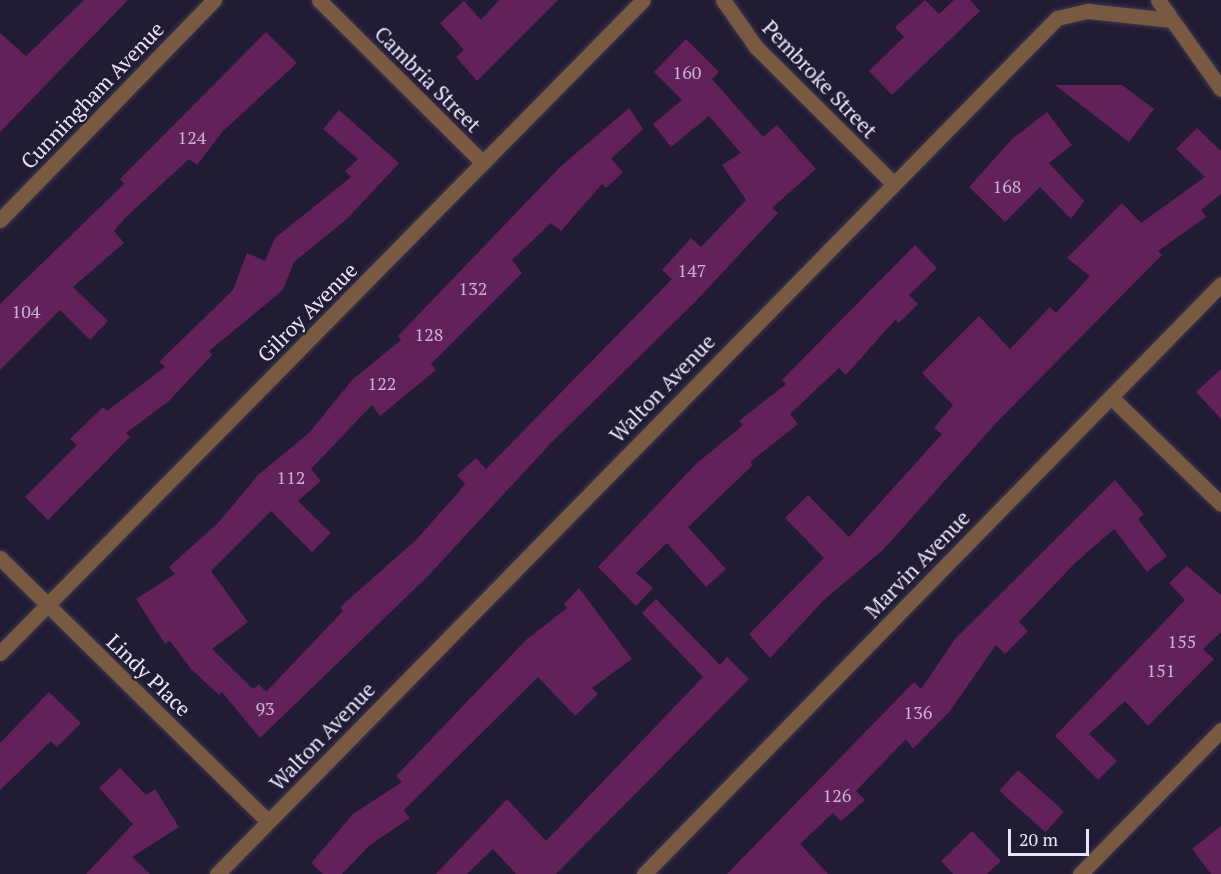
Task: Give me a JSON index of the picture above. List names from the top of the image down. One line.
{"streets":{"street":["Cambria Street","Pembroke Street","Cunningham Avenue","Gilroy Avenue","Walton Avenue","Marvin Avenue","Lindy Place"]},"crossings":[["Cambria Street","Gilroy Avenue"],["Pembroke Street","Walton Avenue"],["Gilroy Avenue","Lindy Place"],["Walton Avenue","Lindy Place"]],"house_numbers":["160","124","168","147","132","104","128","122","112","155","151","93","136","126"],"scale_bar":"20 m"}
